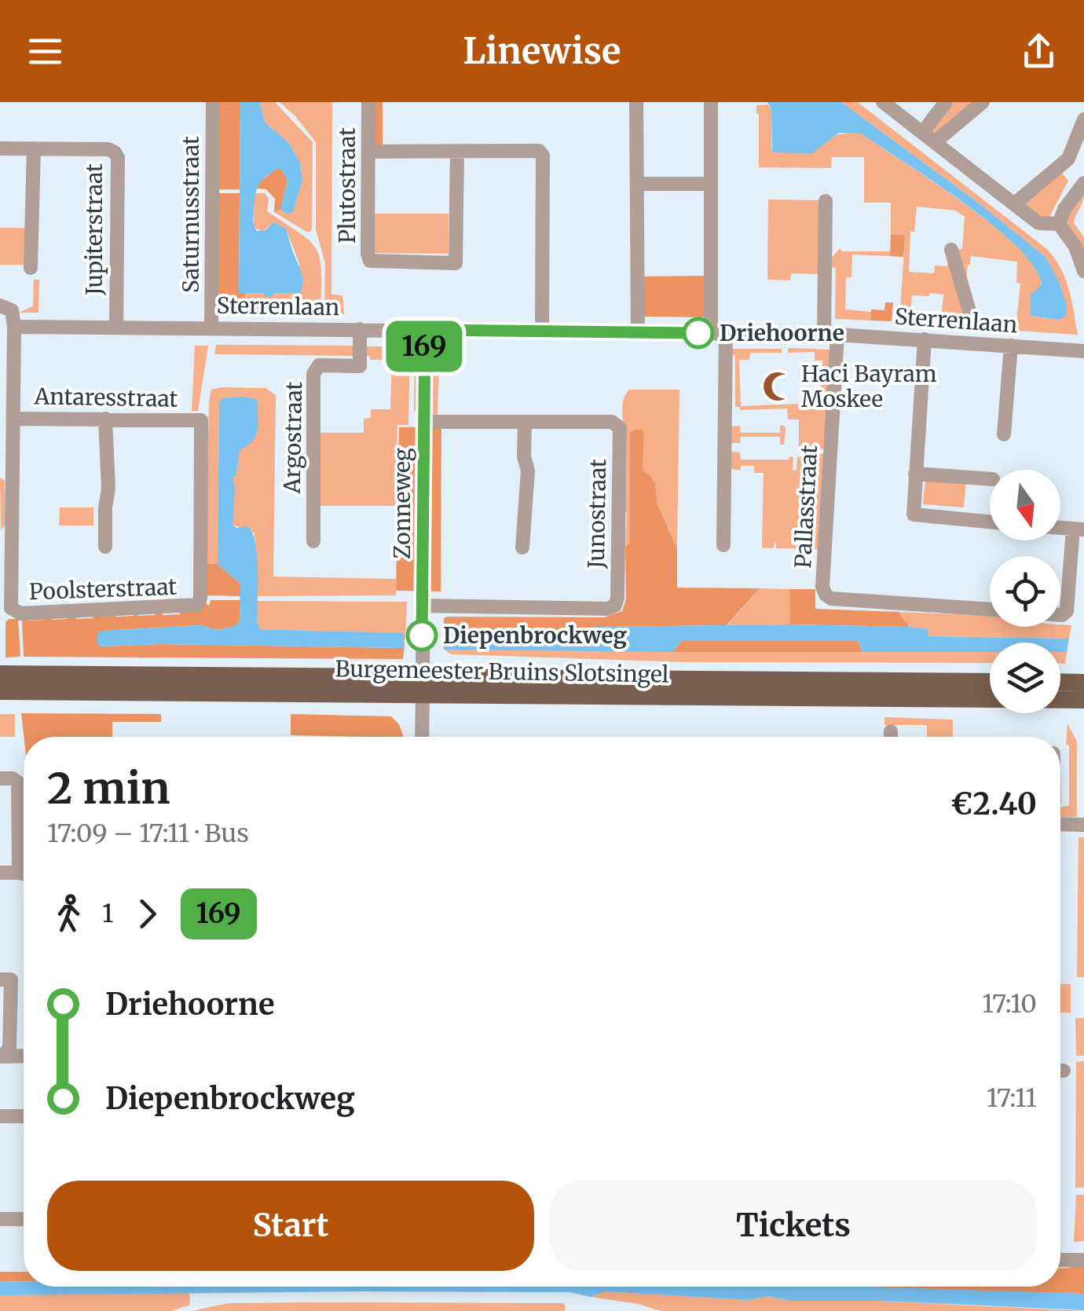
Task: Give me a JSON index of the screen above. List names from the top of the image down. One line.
{"streets":{"main road":["Burgemeester Bruins Slotsingel"],"street":["Plutostraat","Saturnusstraat","Jupiterstraat","Sterrenlaan","Antaresstraat","Argostraat","Zonneweg","Pallasstraat","Junostraat","Poolsterstraat"]},"crossings":[["Saturnusstraat","Sterrenlaan"],["Jupiterstraat","Sterrenlaan"],["Sterrenlaan","Argostraat"],["Sterrenlaan","Zonneweg"],["Sterrenlaan","Pallasstraat"],["Sterrenlaan","Poolsterstraat"],["Antaresstraat","Poolsterstraat"],["Zonneweg","Junostraat"],["Zonneweg","Burgemeester Bruins Slotsingel"]],"places":{"other":["Driehoorne","Diepenbrockweg"],"mosque":["Haci Bayram Moskee"]},"lines":["bus line 169"],"north":"bottom","page":{"header":"Linewise","on_map":"169","heading":["2 min","17:09 – 17:11 · Bus","€2.40"],"legs":["1","169"],"list":[{"name":"Driehoorne","value":"17:10"},{"name":"Diepenbrockweg","value":"17:11"}],"buttons":["Start","Tickets"]}}
